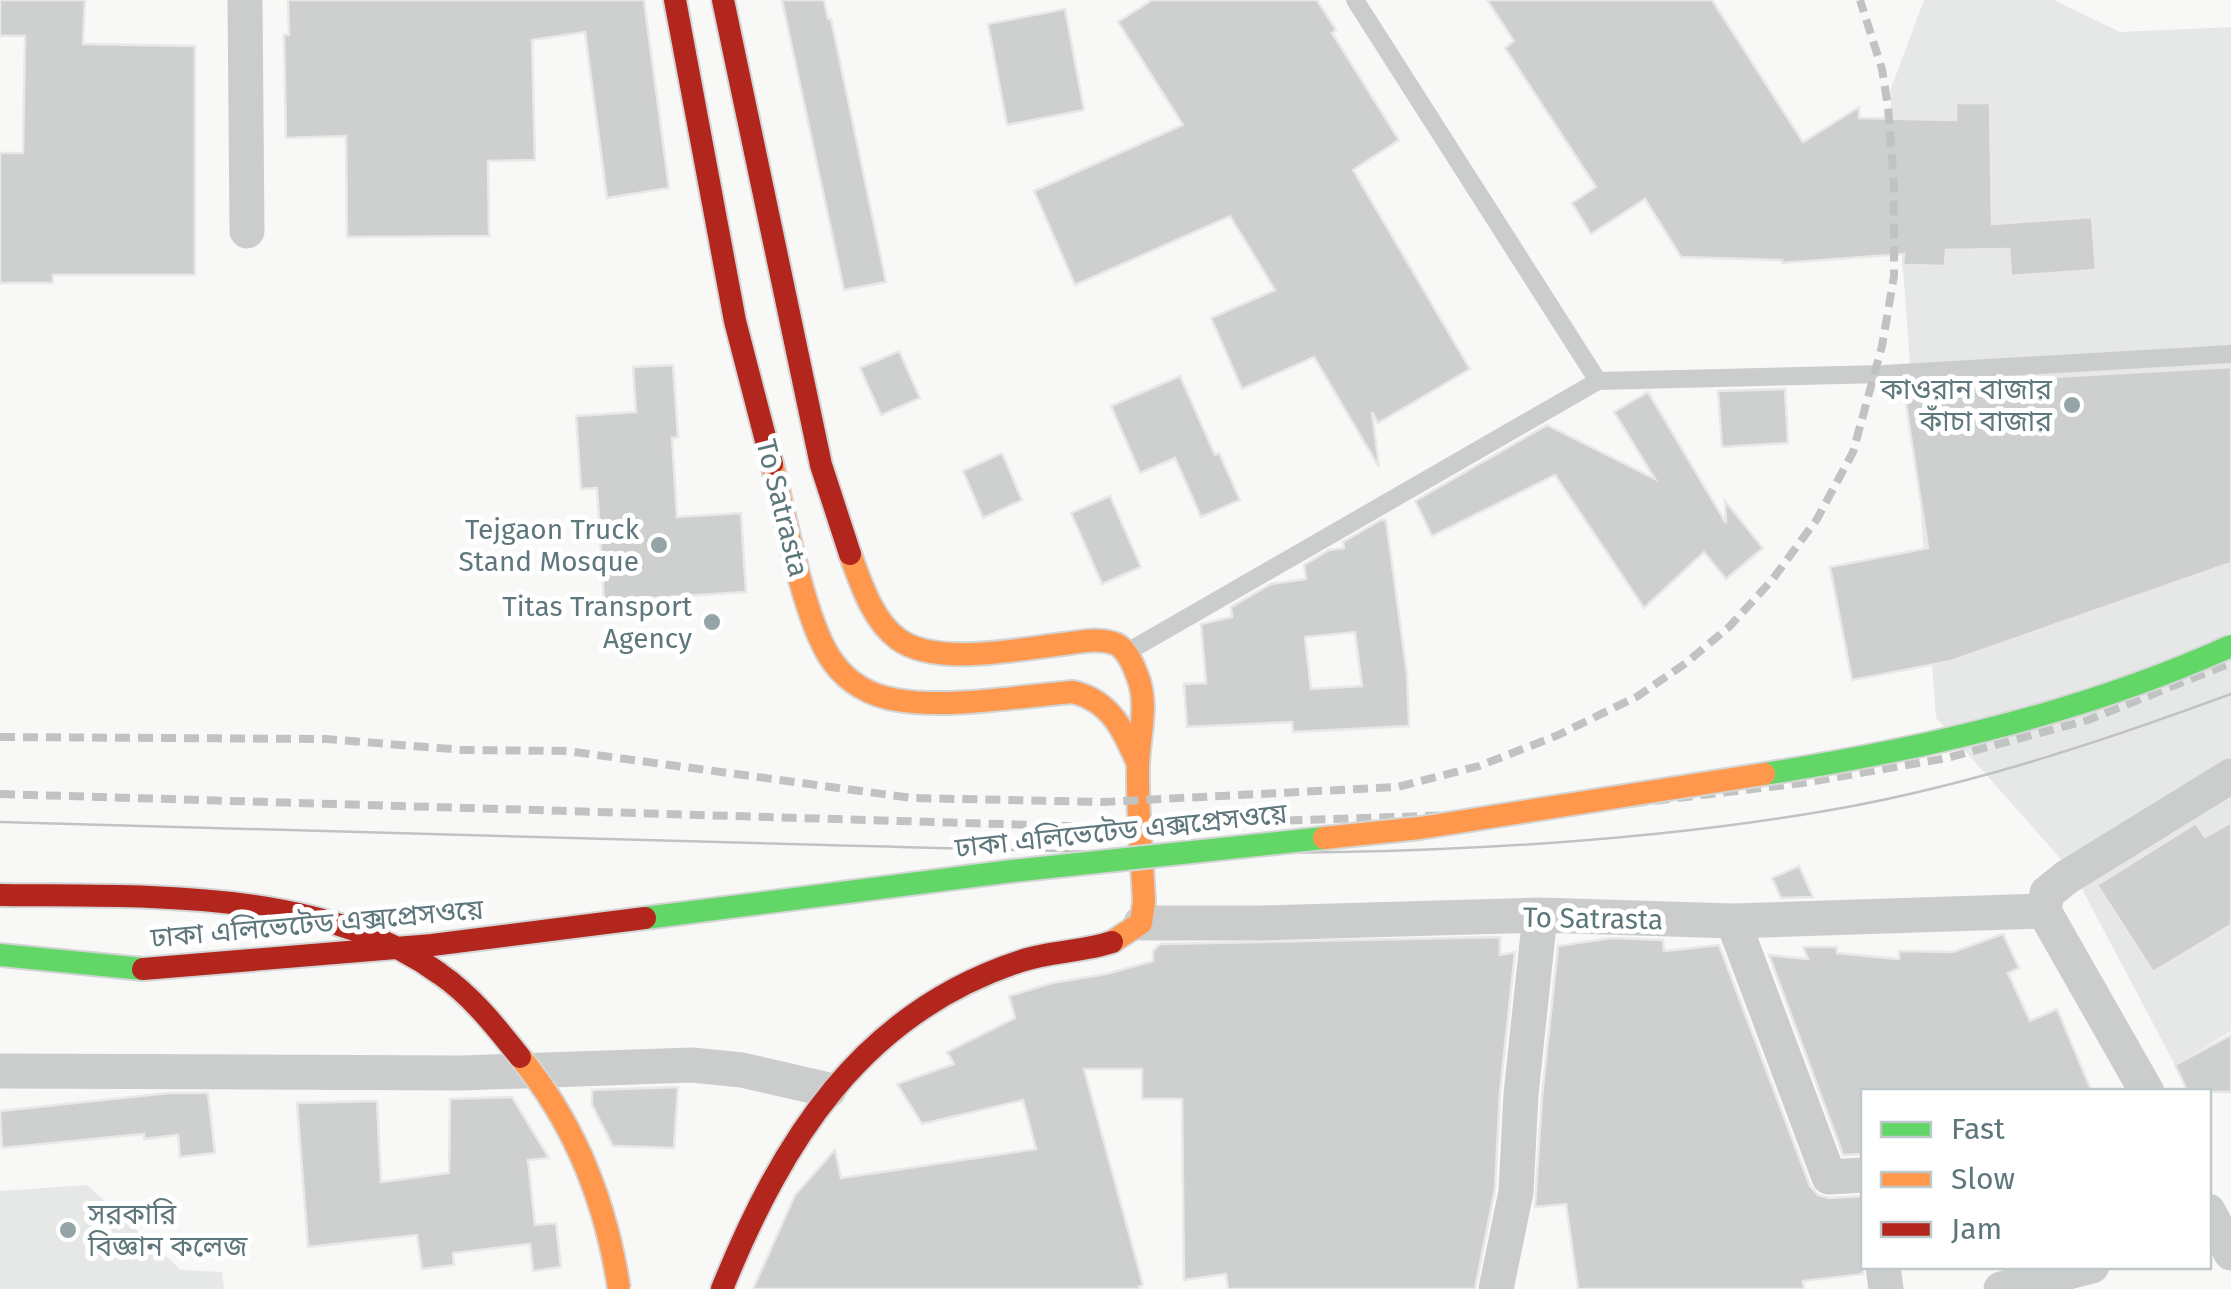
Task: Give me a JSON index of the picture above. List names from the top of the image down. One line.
{"streets":{"main road":["To Satrasta","ঢাকা এলিভেটেড এক্সপ্রেসওয়ে"]},"places":["কাওরান বাজার কাঁচা বাজার","Tejgaon Truck Stand Mosque","Titas Transport Agency","সরকারি বিজ্ঞান কলেজ"],"legend":["Fast","Slow","Jam"]}
